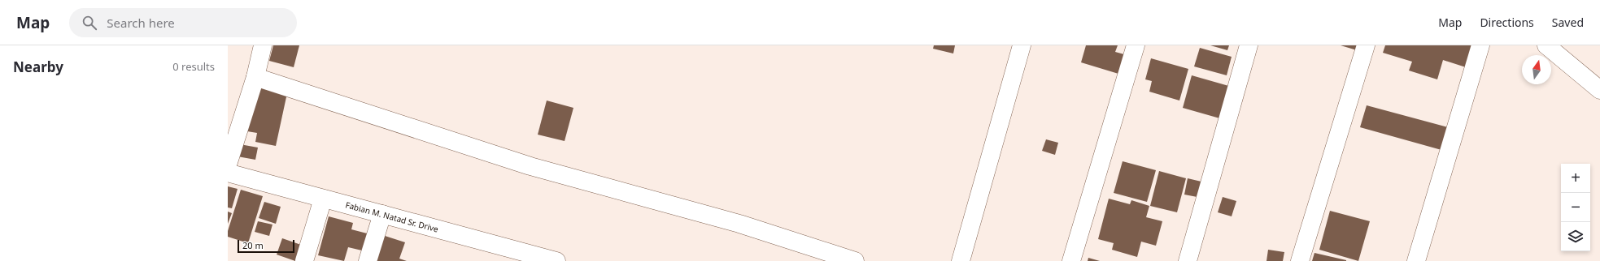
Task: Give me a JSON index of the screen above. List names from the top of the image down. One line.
{"streets":{"street":["Fabian M. Natad Sr. Drive"]},"scale_bar":"20 m","north":"top","page":{"header":"Map","search":"Search here","nav":["Map","Directions","Saved"],"heading":["Nearby","0 results"],"map_buttons":["+","−"],"scale":"20 m"}}
